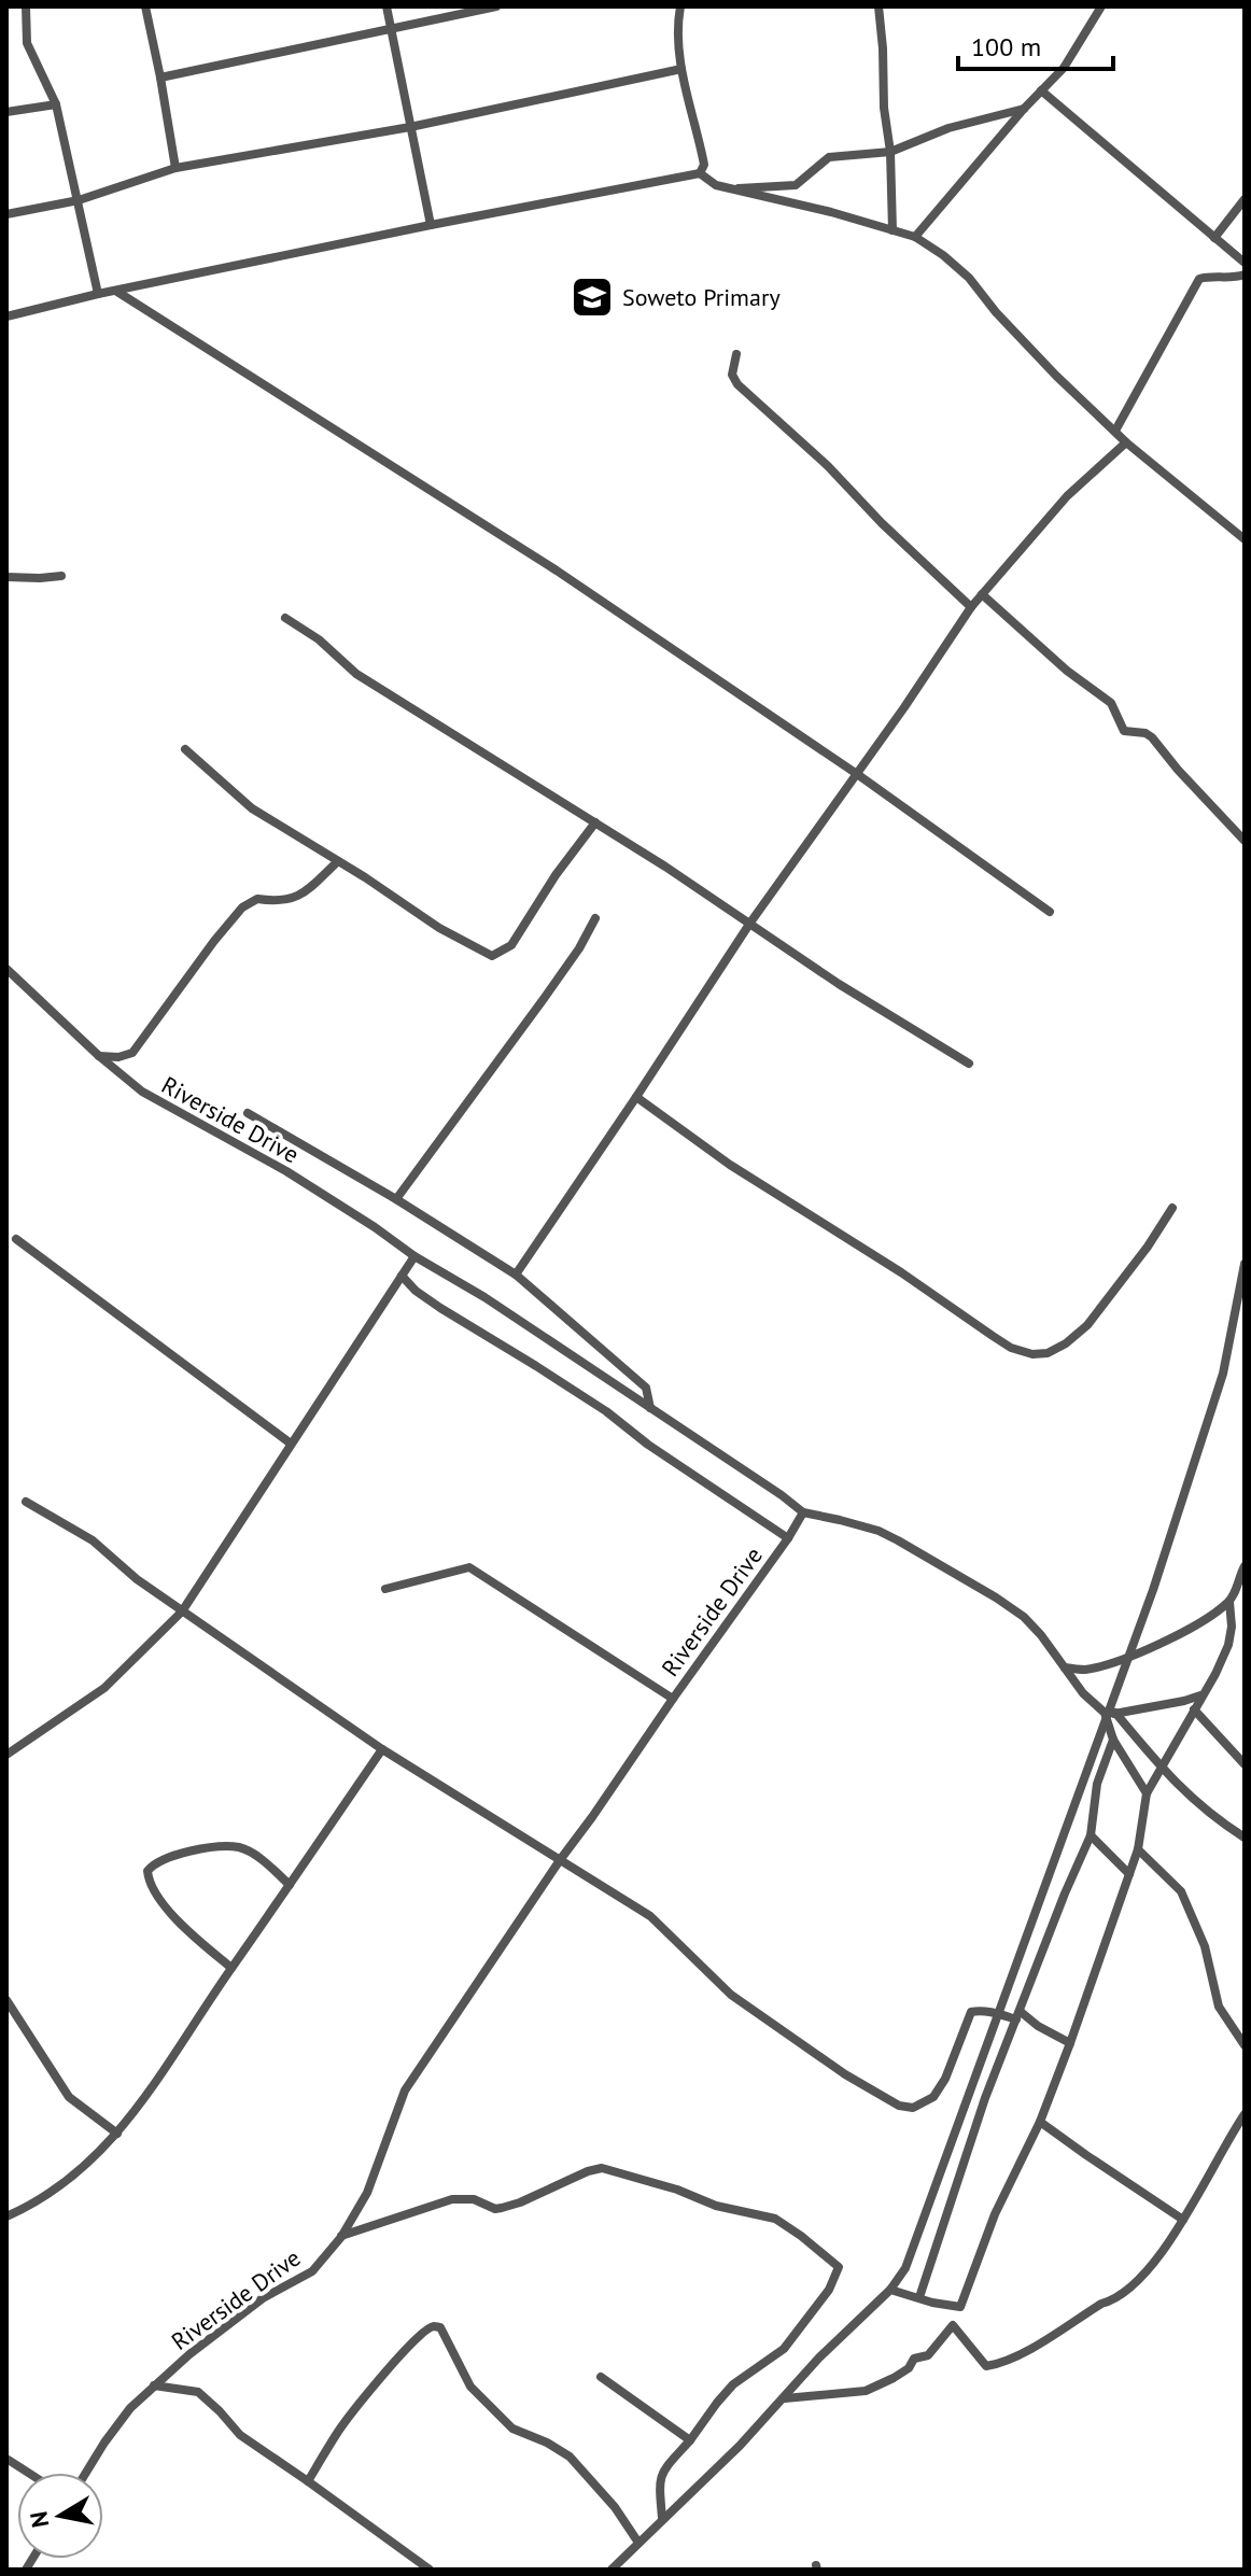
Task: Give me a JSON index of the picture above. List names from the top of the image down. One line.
{"streets":{"street":["Riverside Drive"]},"places":{"school or university":["Soweto Primary"]},"scale_bar":"100 m","north":"left"}
